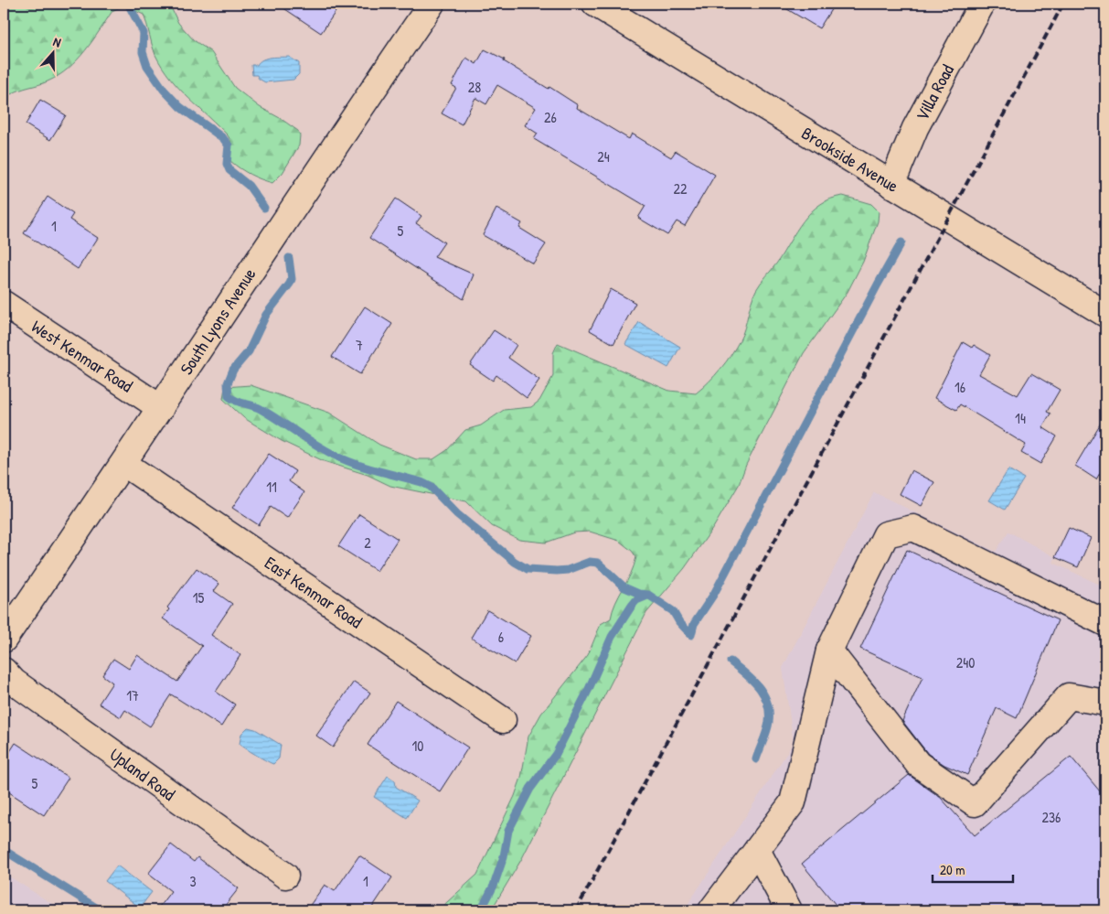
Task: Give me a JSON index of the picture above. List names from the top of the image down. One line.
{"streets":{"street":["Villa Road","Brookside Avenue","South Lyons Avenue","West Kenmar Road","East Kenmar Road","Upland Road"]},"crossings":[["Villa Road","Brookside Avenue"],["South Lyons Avenue","West Kenmar Road"],["South Lyons Avenue","East Kenmar Road"]],"house_numbers":["28","26","24","22","1","5","7","16","14","11","2","15","6","240","17","10","5","236","3","1"],"scale_bar":"20 m","north":"top"}
